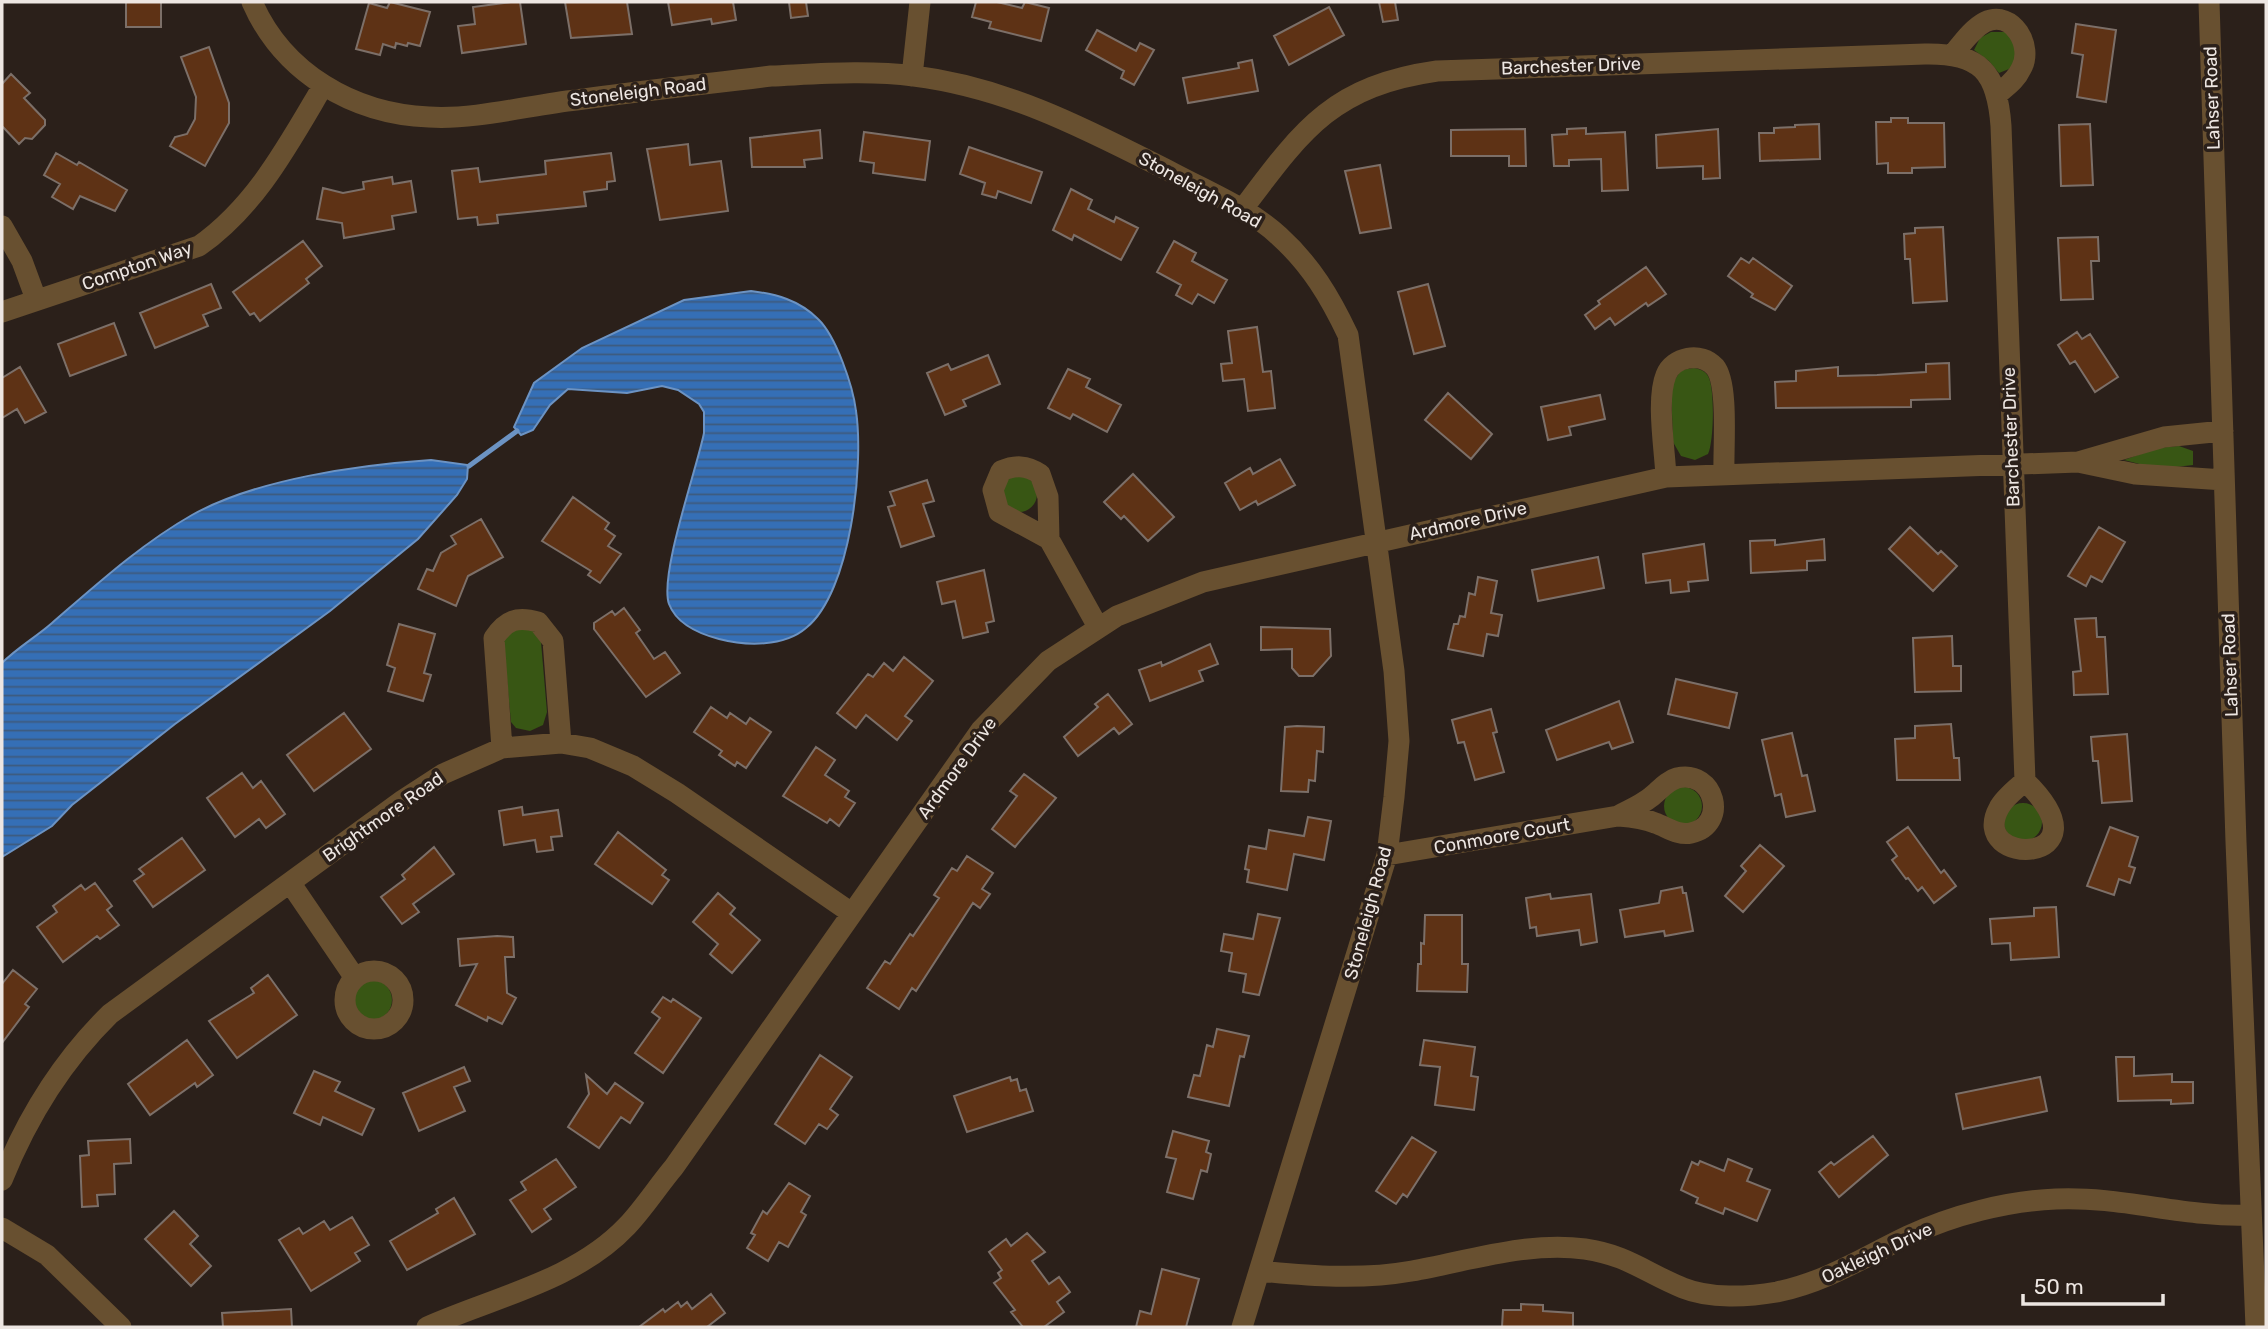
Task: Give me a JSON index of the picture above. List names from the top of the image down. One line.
{"streets":{"street":["Barchester Drive","Stoneleigh Road","Lahser Road","Compton Way","Ardmore Drive","Brightmore Road","Conmoore Court","Oakleigh Drive"]},"crossings":[["Barchester Drive","Stoneleigh Road"],["Barchester Drive","Ardmore Drive"],["Stoneleigh Road","Compton Way"],["Stoneleigh Road","Ardmore Drive"],["Stoneleigh Road","Conmoore Court"],["Stoneleigh Road","Oakleigh Drive"],["Lahser Road","Ardmore Drive"],["Lahser Road","Oakleigh Drive"],["Ardmore Drive","Brightmore Road"]],"scale_bar":"50 m"}
